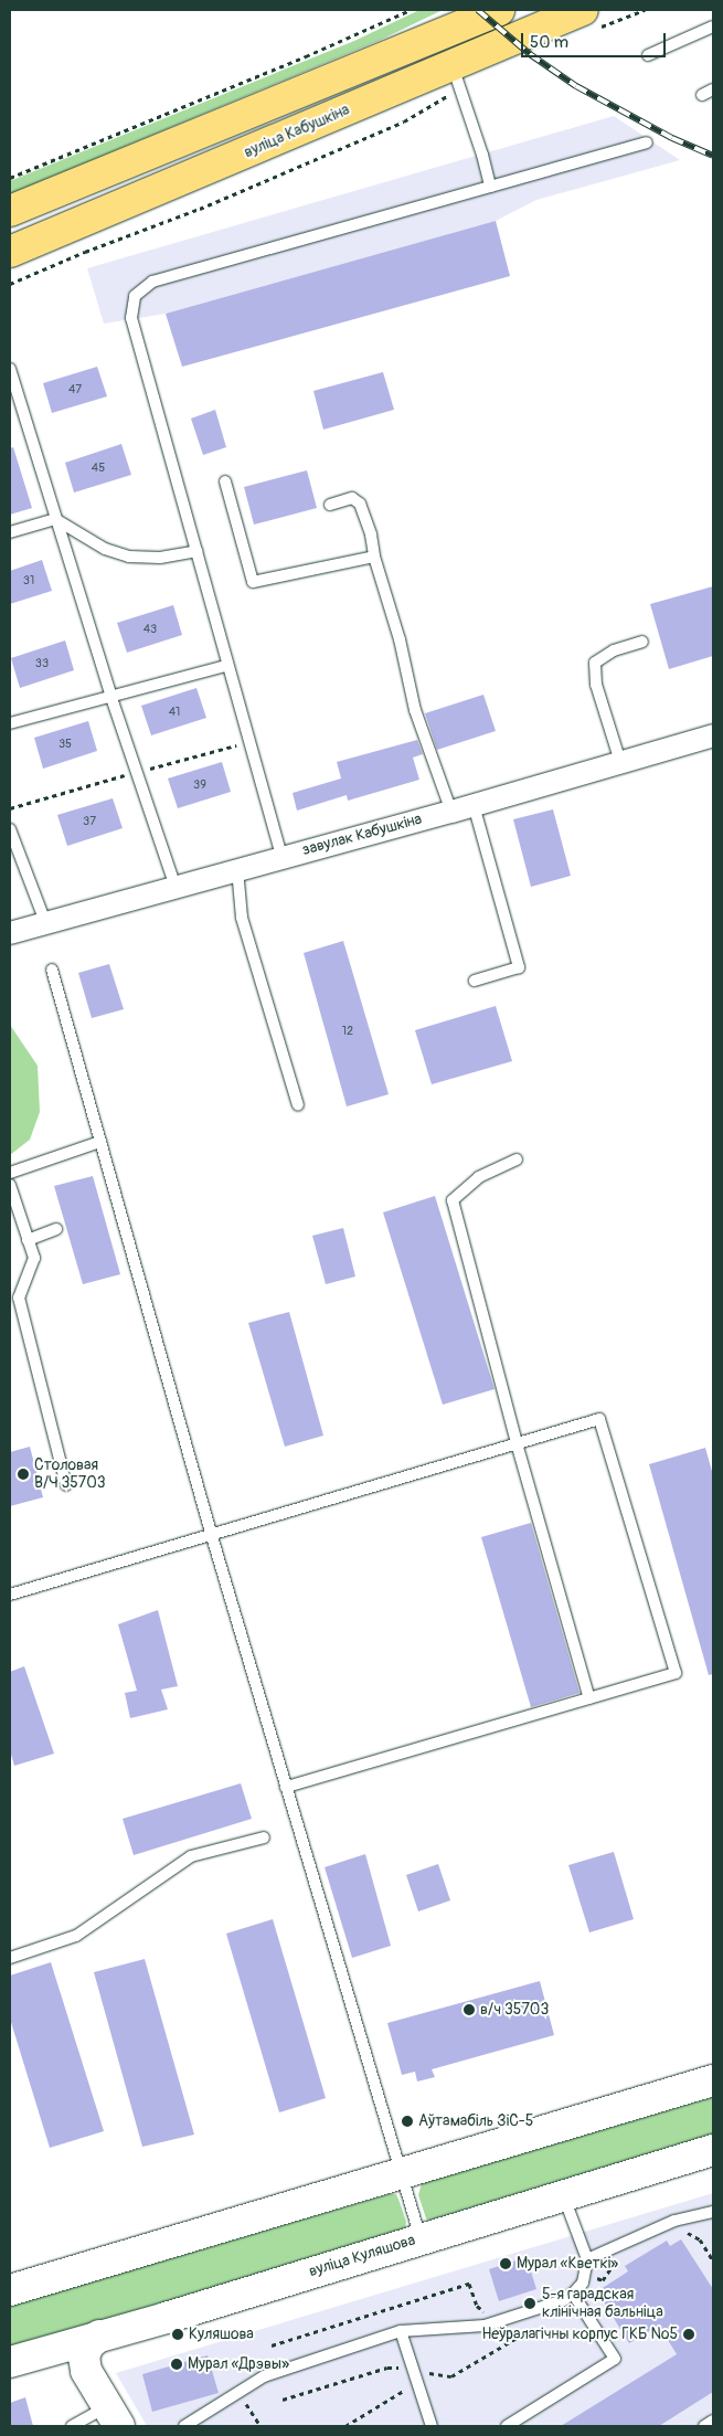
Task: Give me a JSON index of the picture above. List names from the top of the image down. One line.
{"streets":{"main road":["вуліца Кабушкіна","вуліца Куляшова"],"street":["завулак Кабушкіна"]},"places":["Столовая В/Ч 35703","в/ч 35703","Аўтамабіль ЗіС-5","Мурал «Кветкі»","5-я гарадская клінічная бальніца","Куляшова","Неўралагічны корпус ГКБ №5","Мурал «Дрэвы»"],"house_numbers":["47","45","31","43","33","41","35","39","37","12"],"scale_bar":"50 m"}
